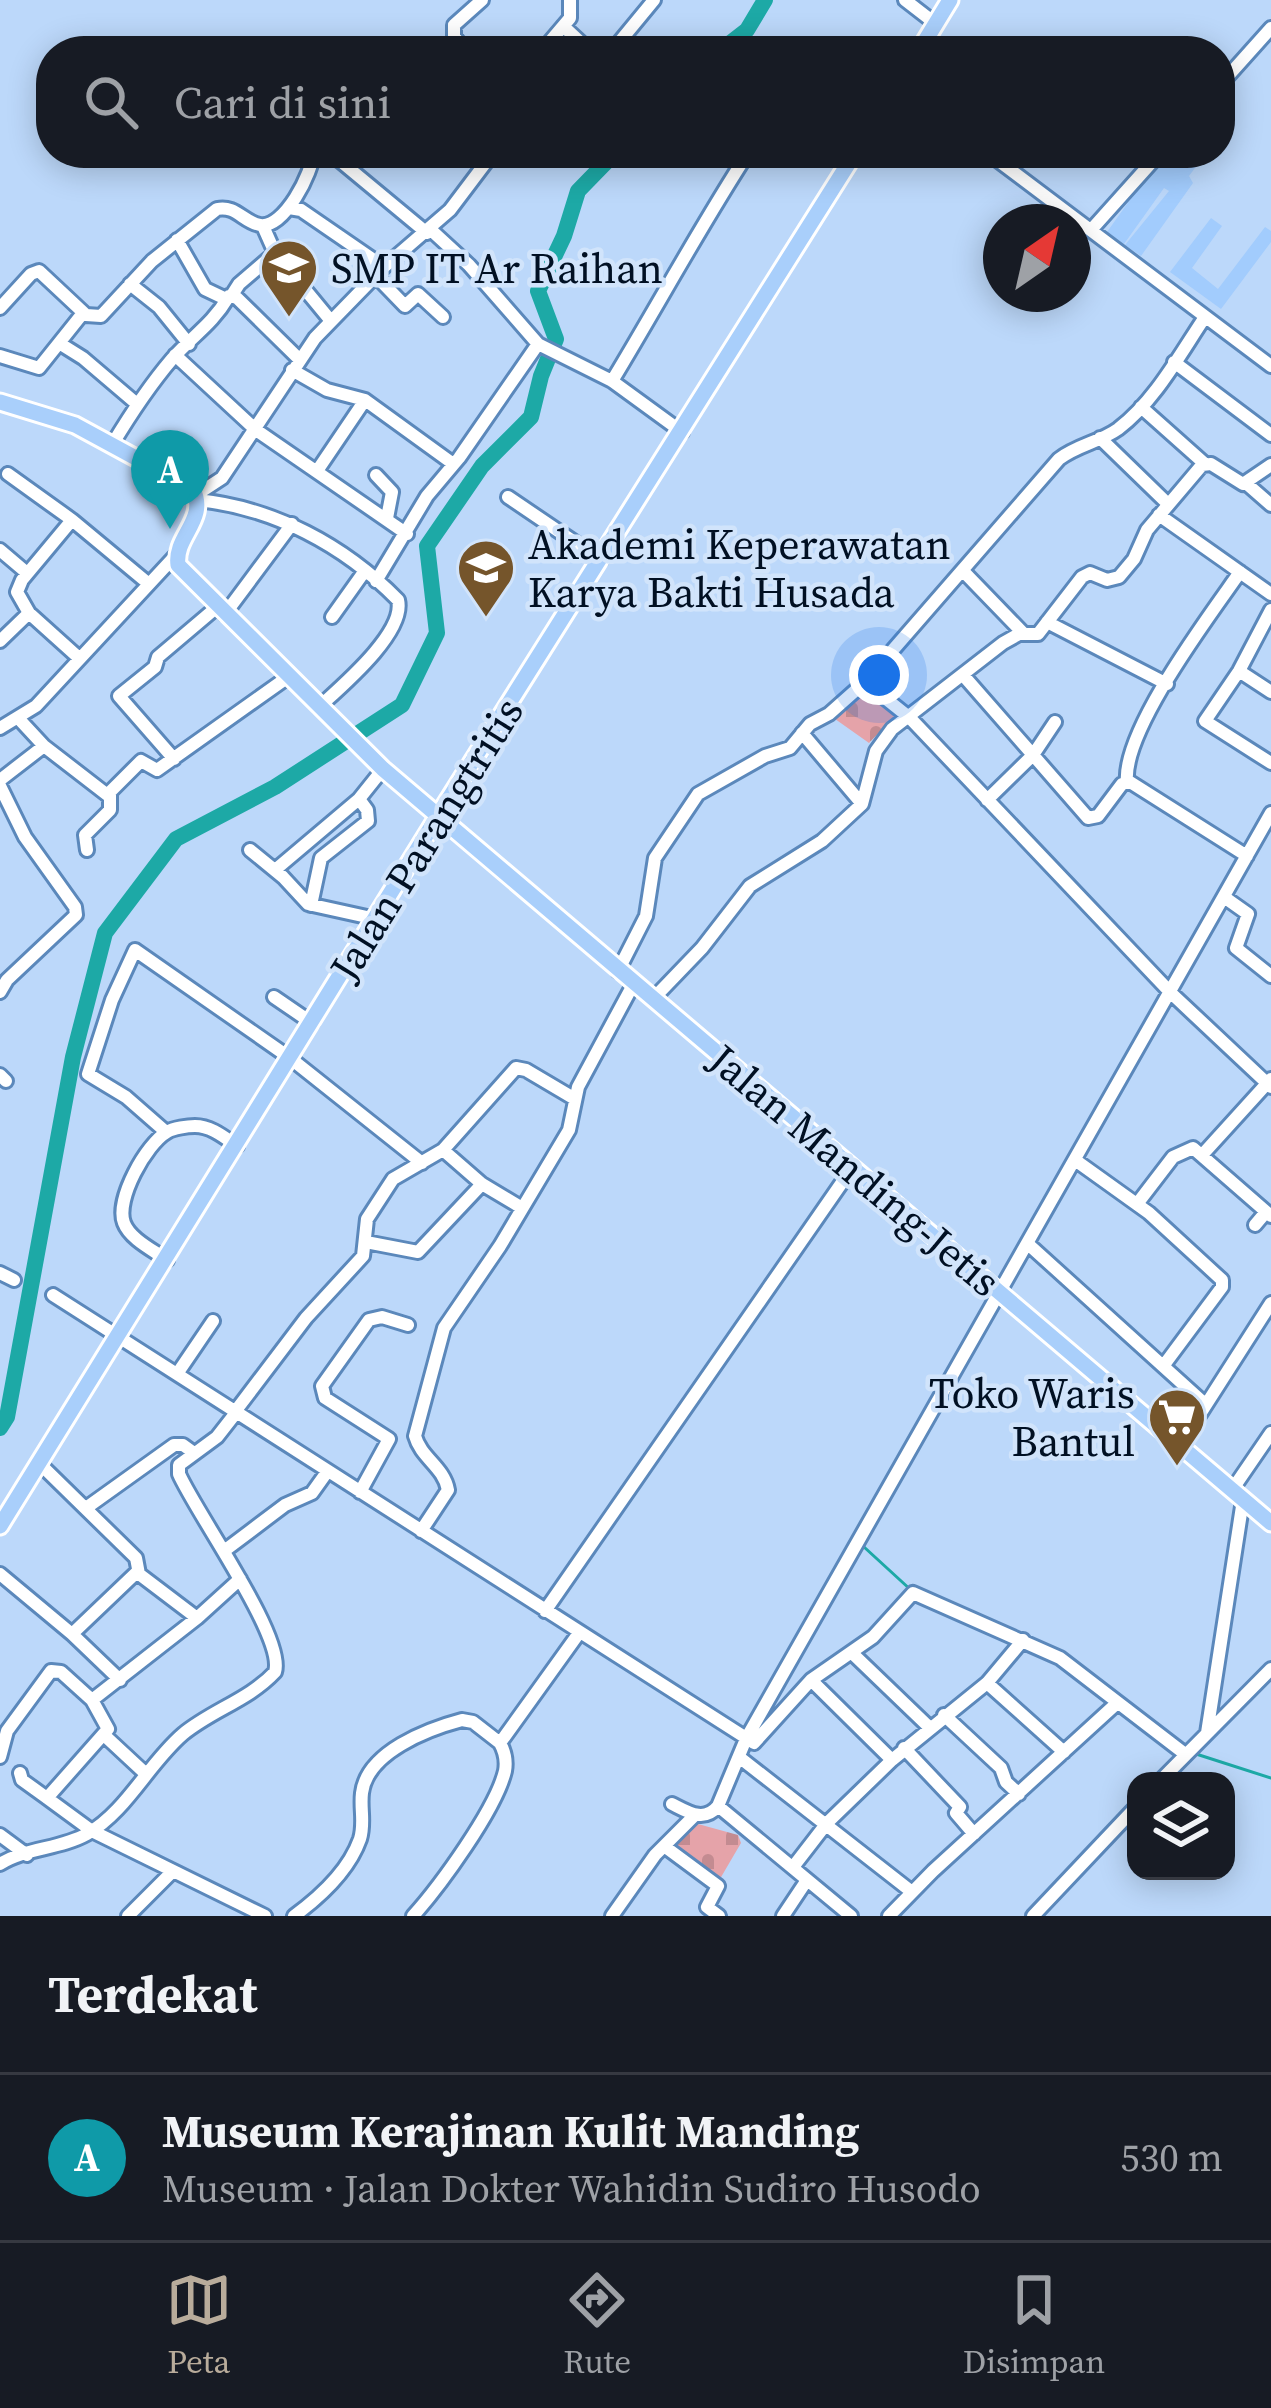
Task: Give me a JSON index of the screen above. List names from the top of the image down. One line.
{"streets":{"main road":["Jalan Parangtritis","Jalan Manding-Jetis"]},"crossings":[["Jalan Parangtritis","Jalan Manding-Jetis"]],"places":{"school or university":["SMP IT Ar Raihan","Akademi Keperawatan Karya Bakti Husada"],"supermarket":["Toko Waris Bantul"]},"north":"top right","page":{"search":"Cari di sini","pins":"A","heading":"Terdekat","list":[{"mark":"A","name":"Museum Kerajinan Kulit Manding","note":"Museum · Jalan Dokter Wahidin Sudiro Husodo","value":"530 m"}],"nav":["Peta","Rute","Disimpan"]}}
